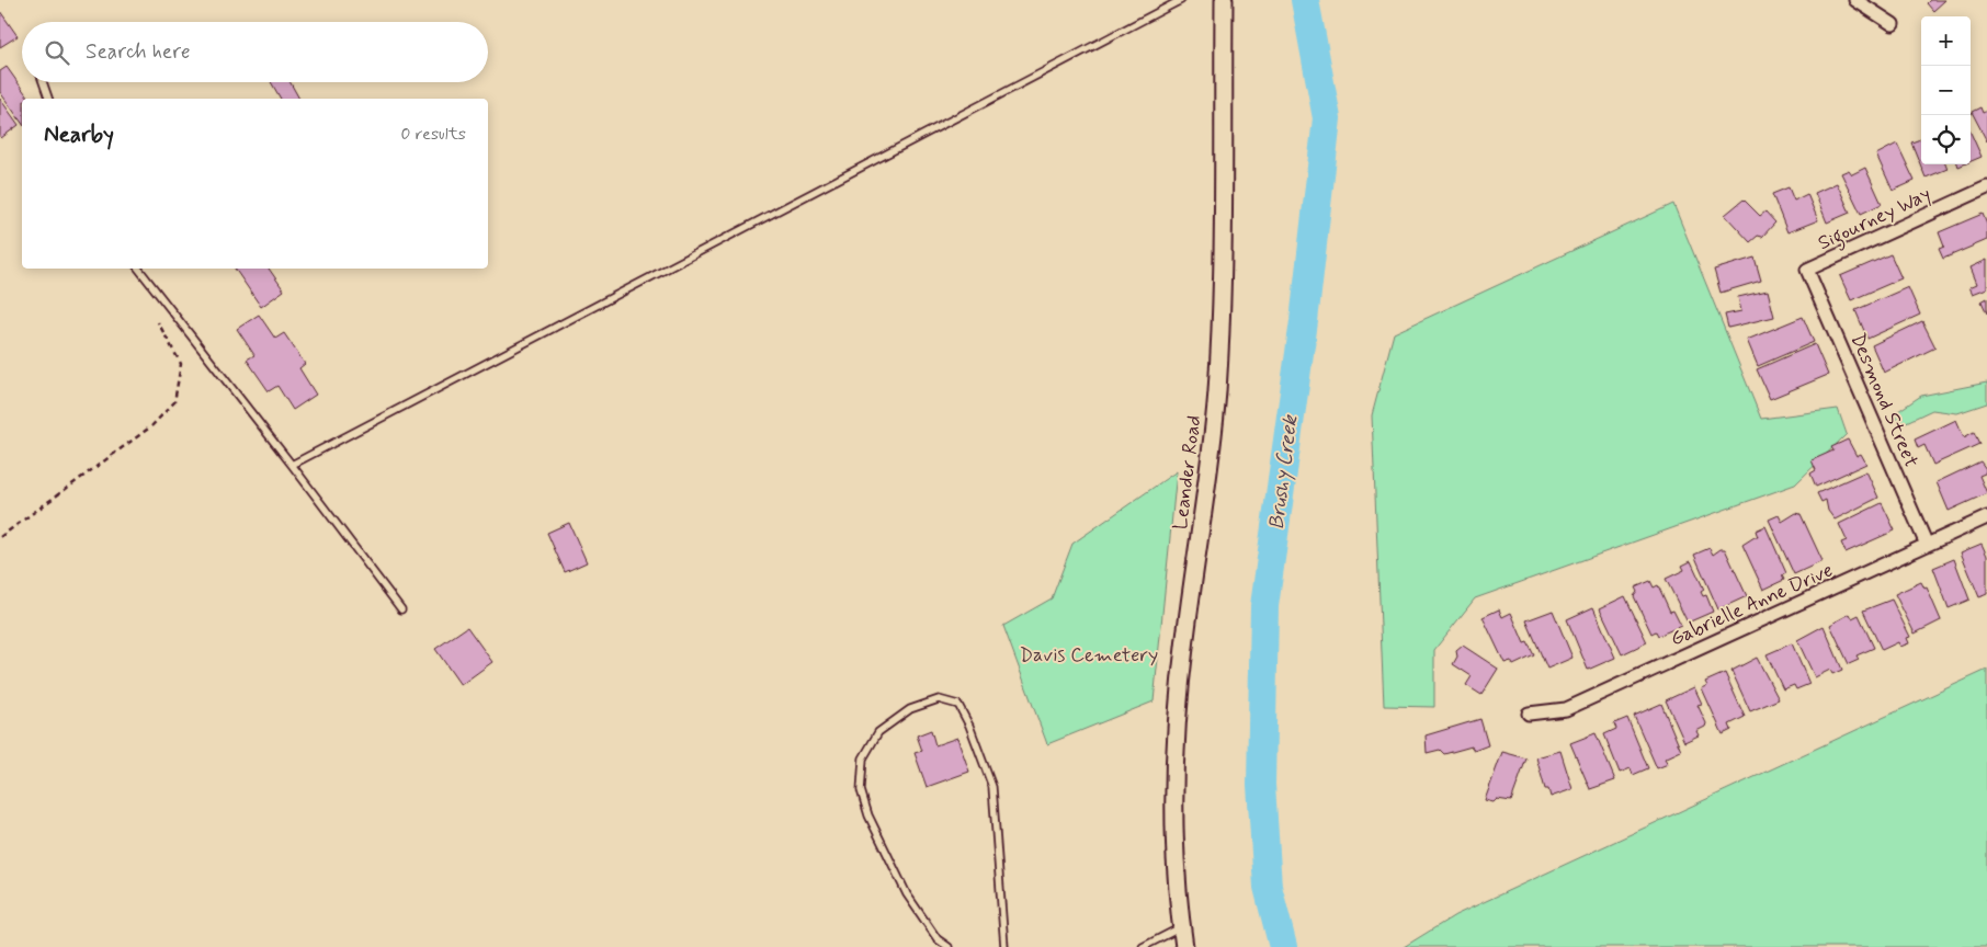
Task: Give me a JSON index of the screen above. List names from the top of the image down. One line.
{"streets":{"main road":["Leander Road"],"street":["Sigourney Way","Desmond Street","Gabrielle Anne Drive"]},"crossings":[["Sigourney Way","Desmond Street"],["Desmond Street","Gabrielle Anne Drive"]],"water":["Brushy Creek"],"parks":["Davis Cemetery"],"page":{"map_buttons":["+","−"],"search":"Search here","heading":["Nearby","0 results"]}}
